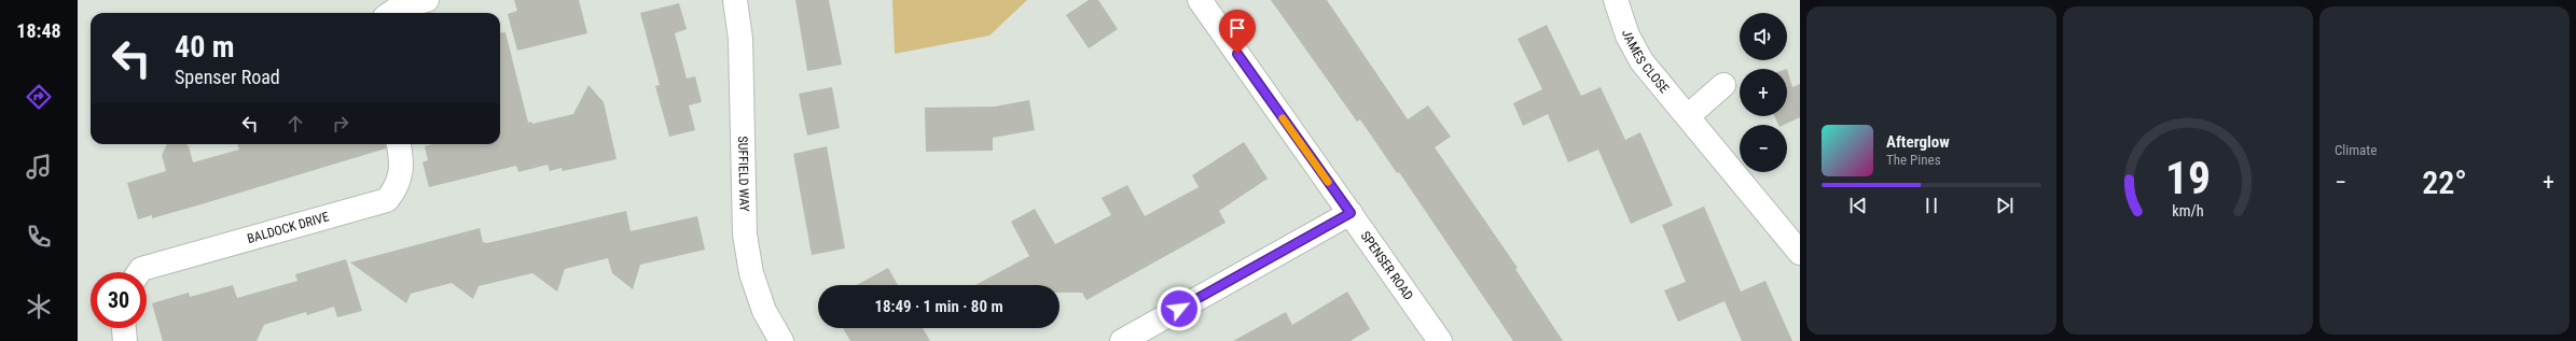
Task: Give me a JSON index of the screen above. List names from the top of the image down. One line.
{"streets":{"street":["JAMES CLOSE","SUFFIELD WAY","BALDOCK DRIVE","SPENSER ROAD"]},"page":{"tabs":"18:48","tile":"Climate","map_buttons":["+","−"],"turn":["40 m","Spenser Road"],"song":["Afterglow","The Pines"],"heat":["−","22°","+"],"limit":"30","trip":"18:49 · 1 min · 80 m","gauge":["19","km/h"]}}
